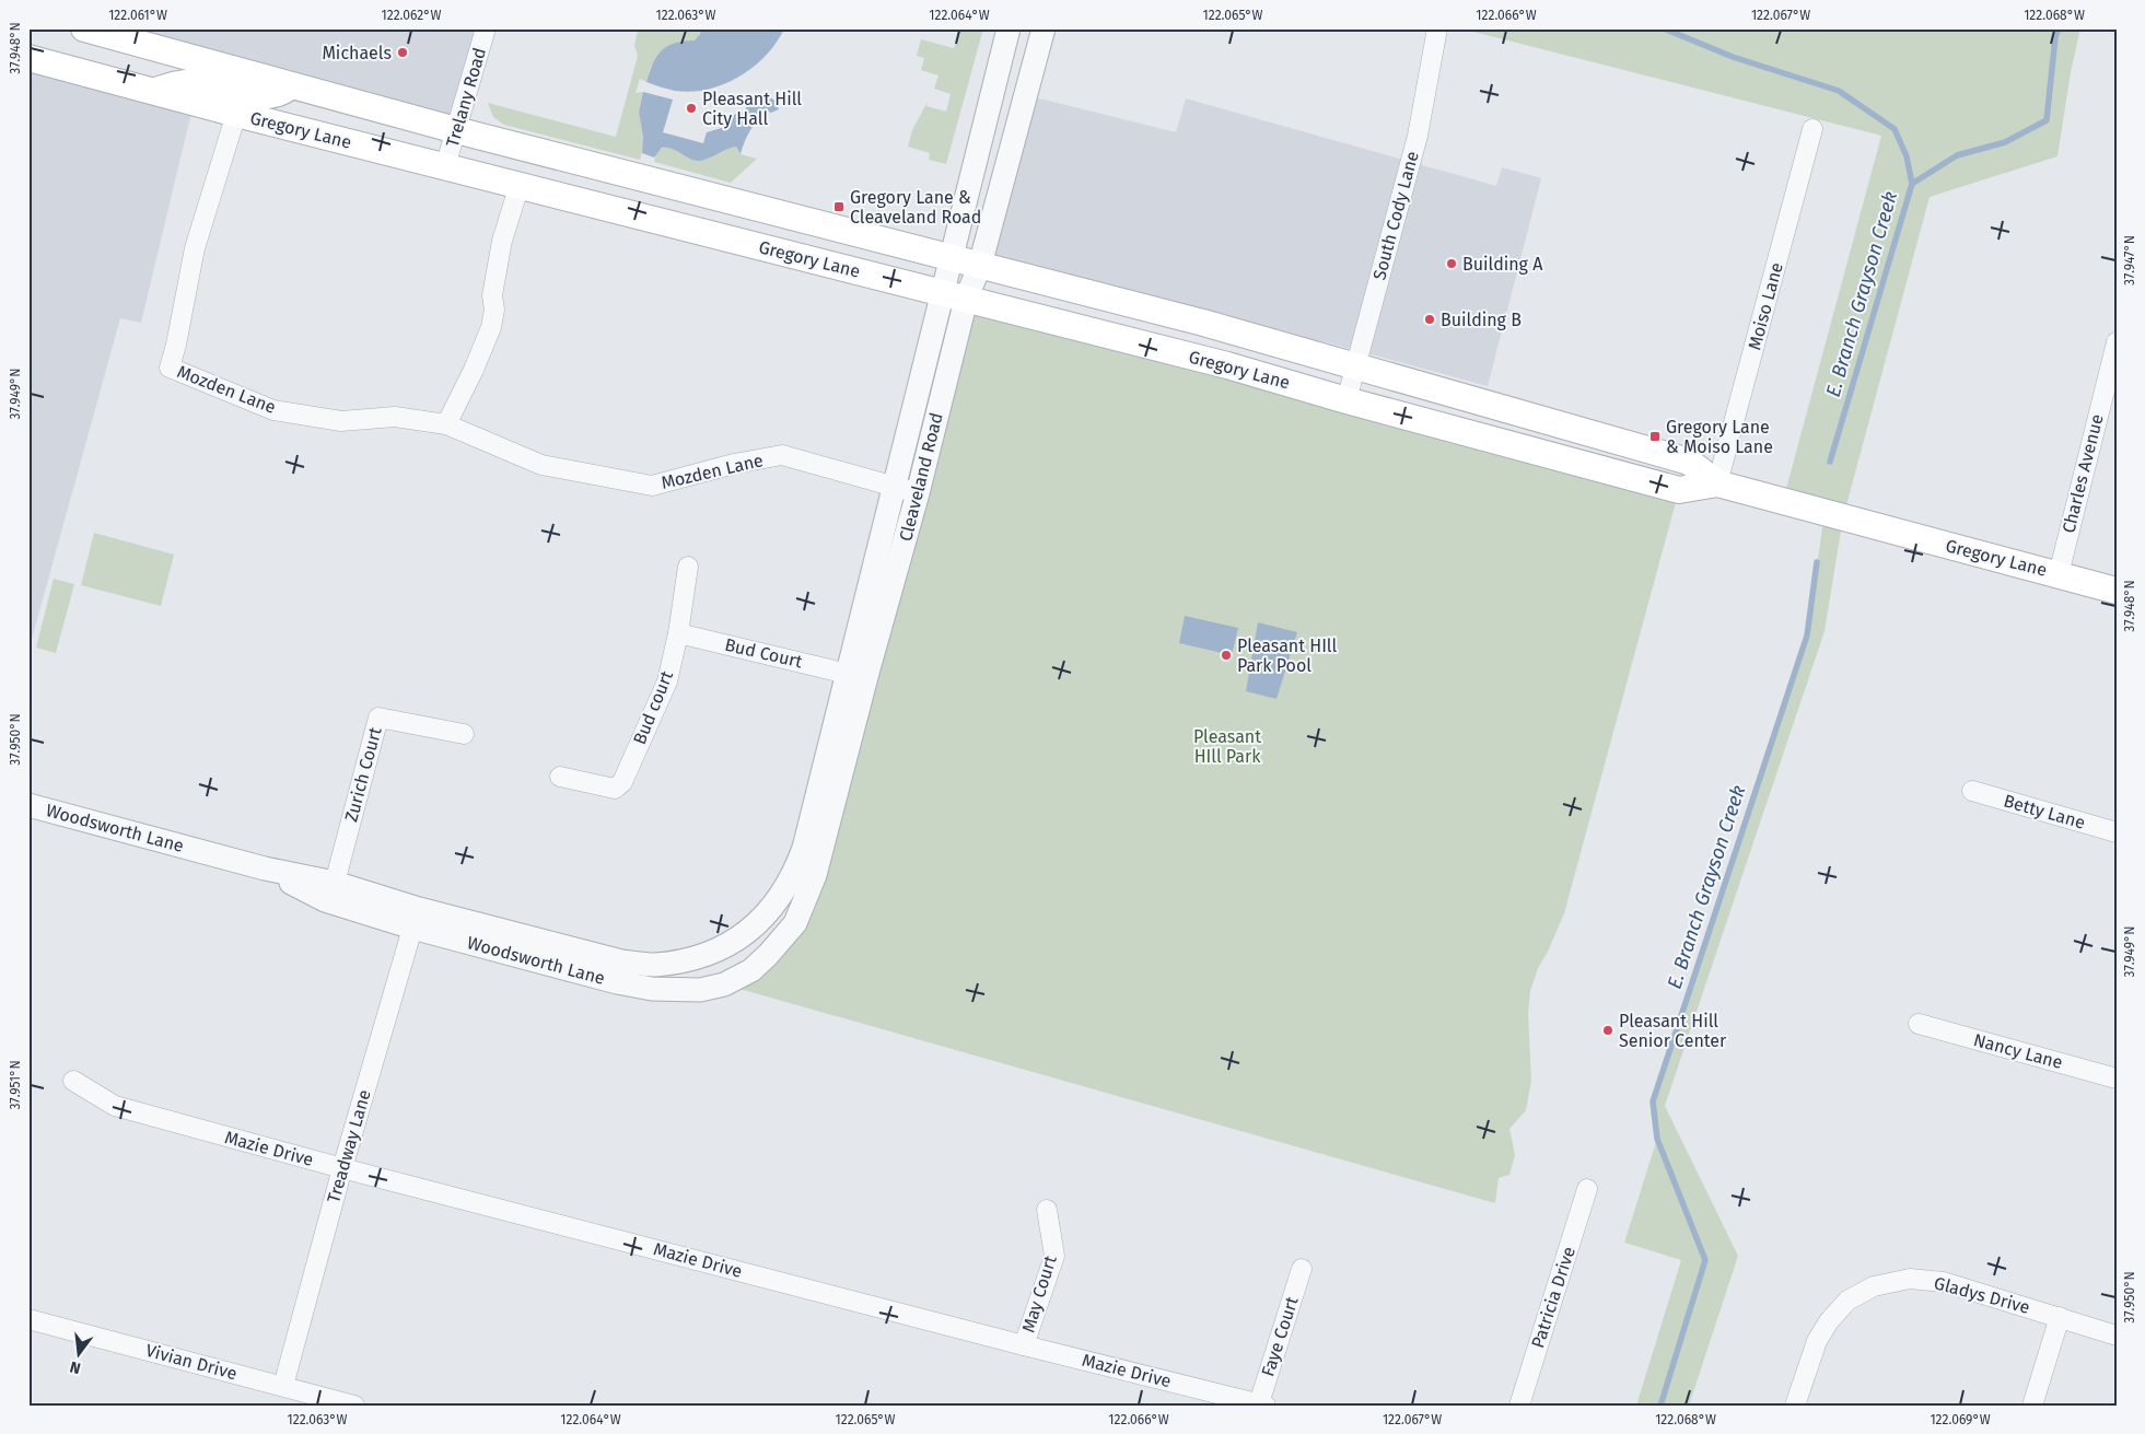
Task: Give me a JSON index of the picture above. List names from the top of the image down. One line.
{"streets":{"main road":["Gregory Lane"],"street":["Trelany Road","South Cody Lane","Moiso Lane","Mozden Lane","Charles Avenue","Cleaveland Road","Bud Court","Bud court","Zurich Court","Betty Lane","Woodsworth Lane","Nancy Lane","Treadway Lane","Mazie Drive","May Court","Gladys Drive","Patricia Drive","Faye Court","Vivian Drive"]},"crossings":[["Trelany Road","Gregory Lane"],["Gregory Lane","South Cody Lane"],["Gregory Lane","Moiso Lane"],["Gregory Lane","Mozden Lane"],["Gregory Lane","Charles Avenue"],["Gregory Lane","Cleaveland Road"],["Mozden Lane","Cleaveland Road"],["Cleaveland Road","Bud Court"],["Cleaveland Road","Woodsworth Lane"],["Bud Court","Bud court"],["Zurich Court","Woodsworth Lane"],["Woodsworth Lane","Treadway Lane"],["Treadway Lane","Mazie Drive"],["Treadway Lane","Vivian Drive"],["Mazie Drive","May Court"],["Mazie Drive","Faye Court"]],"water":["E. Branch Grayson Creek"],"parks":["Pleasant HIll Park"],"places":{"other":["Michaels","Pleasant Hill City Hall","Building A","Building B","Pleasant HIll Park Pool","Pleasant Hill Senior Center"],"transit":["Gregory Lane & Cleaveland Road","Gregory Lane & Moiso Lane"]},"north":"bottom","coordinates":["122.061°W","122.062°W","122.063°W","122.064°W","122.065°W","122.066°W","122.067°W","122.068°W","37.948°N","37.947°N","37.949°N","37.950°N","37.951°N","122.069°W"]}
